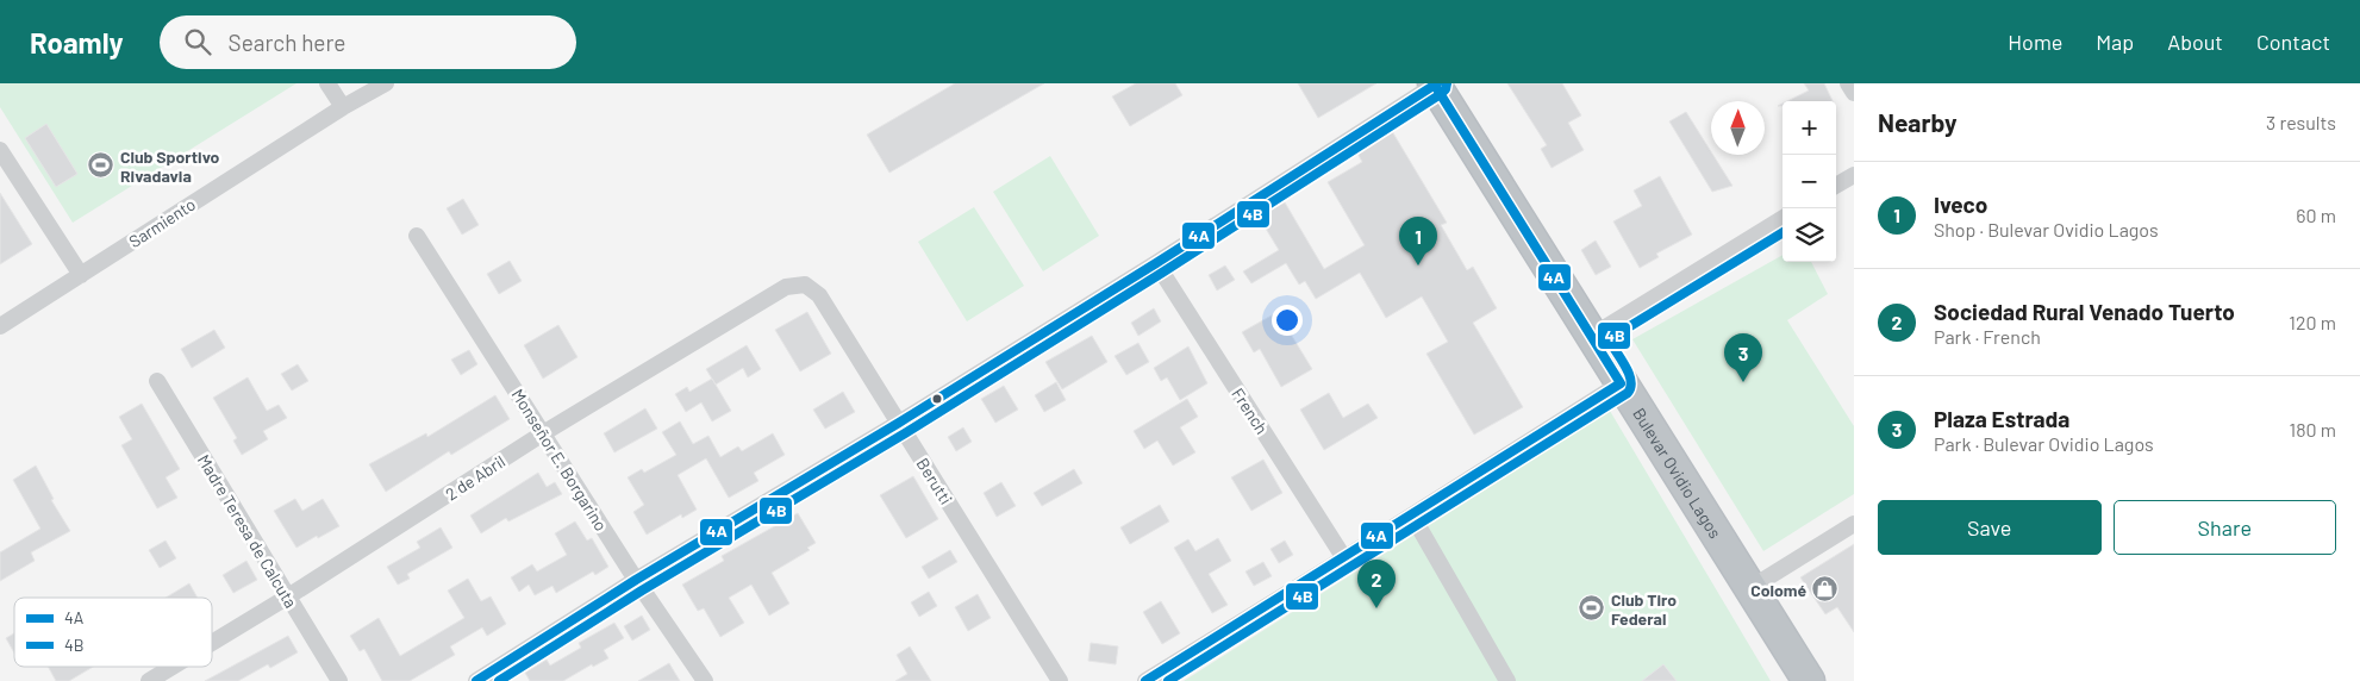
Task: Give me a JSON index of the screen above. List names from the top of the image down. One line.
{"streets":{"highway":["Bulevar Ovidio Lagos"],"street":["Sarmiento","French","Monseñor E. Borgarino","2 de Abril","Berutti","Madre Teresa de Calcuta"]},"crossings":[["Monseñor E. Borgarino","2 de Abril"],["2 de Abril","Berutti"],["2 de Abril","Madre Teresa de Calcuta"]],"places":{"sports":["Club Sportivo Rivadavia","Club Tiro Federal"],"shop":["Colomé"]},"lines":["transit line 4A","transit line 4B"],"legend":["4A","4B"],"north":"top","page":{"header":"Roamly","search":"Search here","nav":["Home","Map","About","Contact"],"heading":["Nearby","3 results"],"map_buttons":["+","−"],"list":[{"mark":"1","name":"Iveco","note":"Shop · Bulevar Ovidio Lagos","value":"60 m"},{"mark":"2","name":"Sociedad Rural Venado Tuerto","note":"Park · French","value":"120 m"},{"mark":"3","name":"Plaza Estrada","note":"Park · Bulevar Ovidio Lagos","value":"180 m"}],"pins":["1","3","2"],"buttons":["Save","Share"]}}
